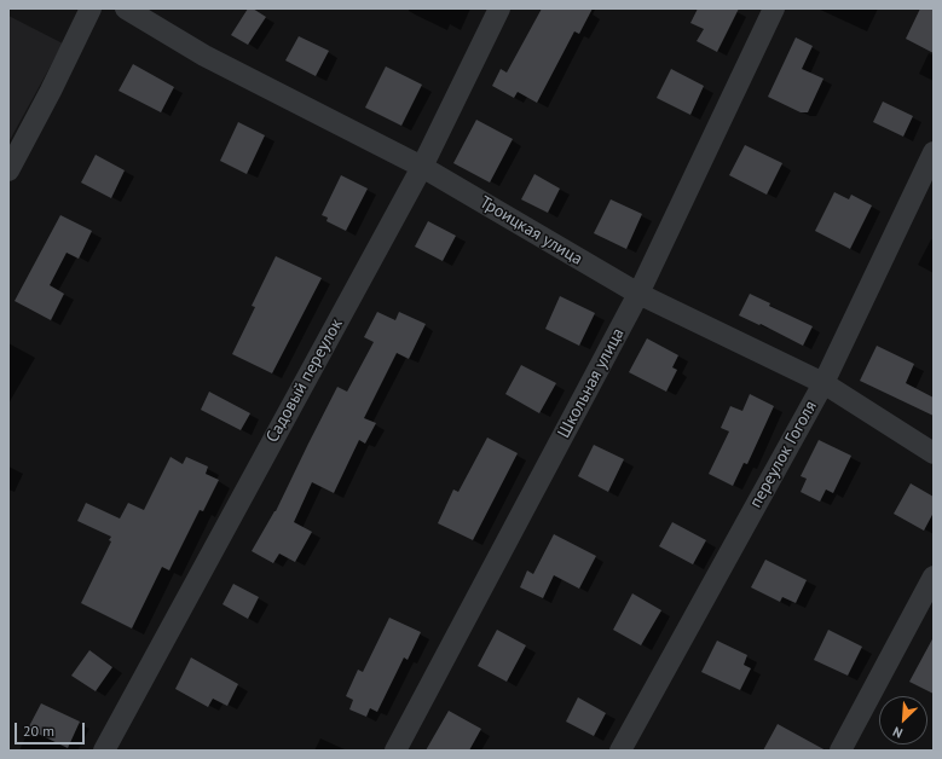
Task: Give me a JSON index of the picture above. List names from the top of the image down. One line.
{"streets":{"street":["Троицкая улица","Садовый переулок","Школьная улица","переулок Гоголя"]},"crossings":[["Троицкая улица","Садовый переулок"],["Троицкая улица","Школьная улица"],["Троицкая улица","переулок Гоголя"]],"scale_bar":"20 m","north":"bottom left"}
